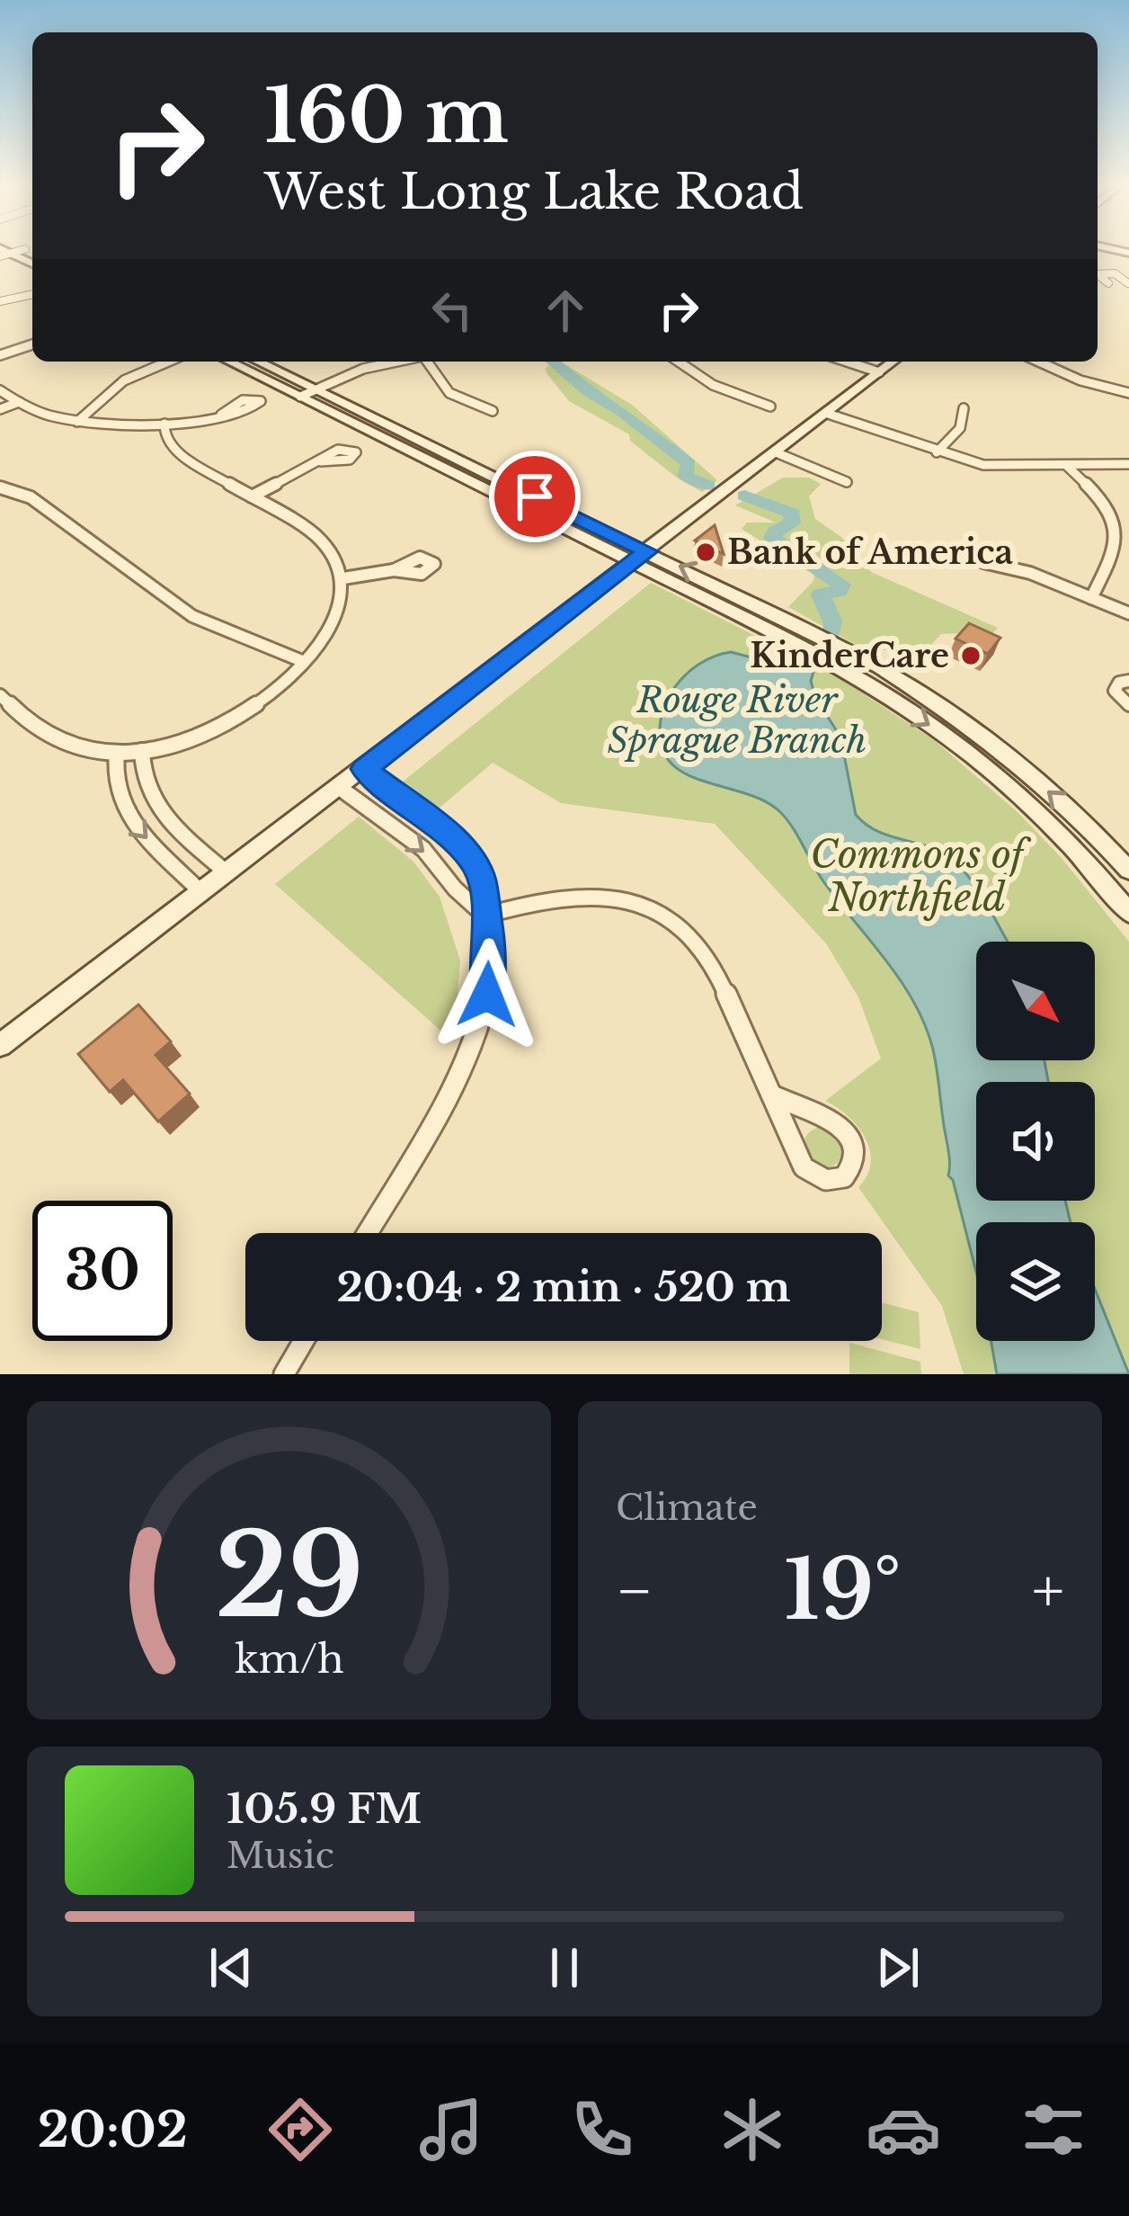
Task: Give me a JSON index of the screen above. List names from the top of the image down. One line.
{"water":["Rouge River Sprague Branch"],"parks":["Commons of Northfield"],"places":["Bank of America","KinderCare"],"north":"bottom right","page":{"turn":["160 m","West Long Lake Road"],"limit":"30","trip":"20:04 · 2 min · 520 m","tile":"Climate","heat":["−","19°","+"],"song":["105.9 FM","Music"],"tabs":"20:02","gauge":["29","km/h"]}}
